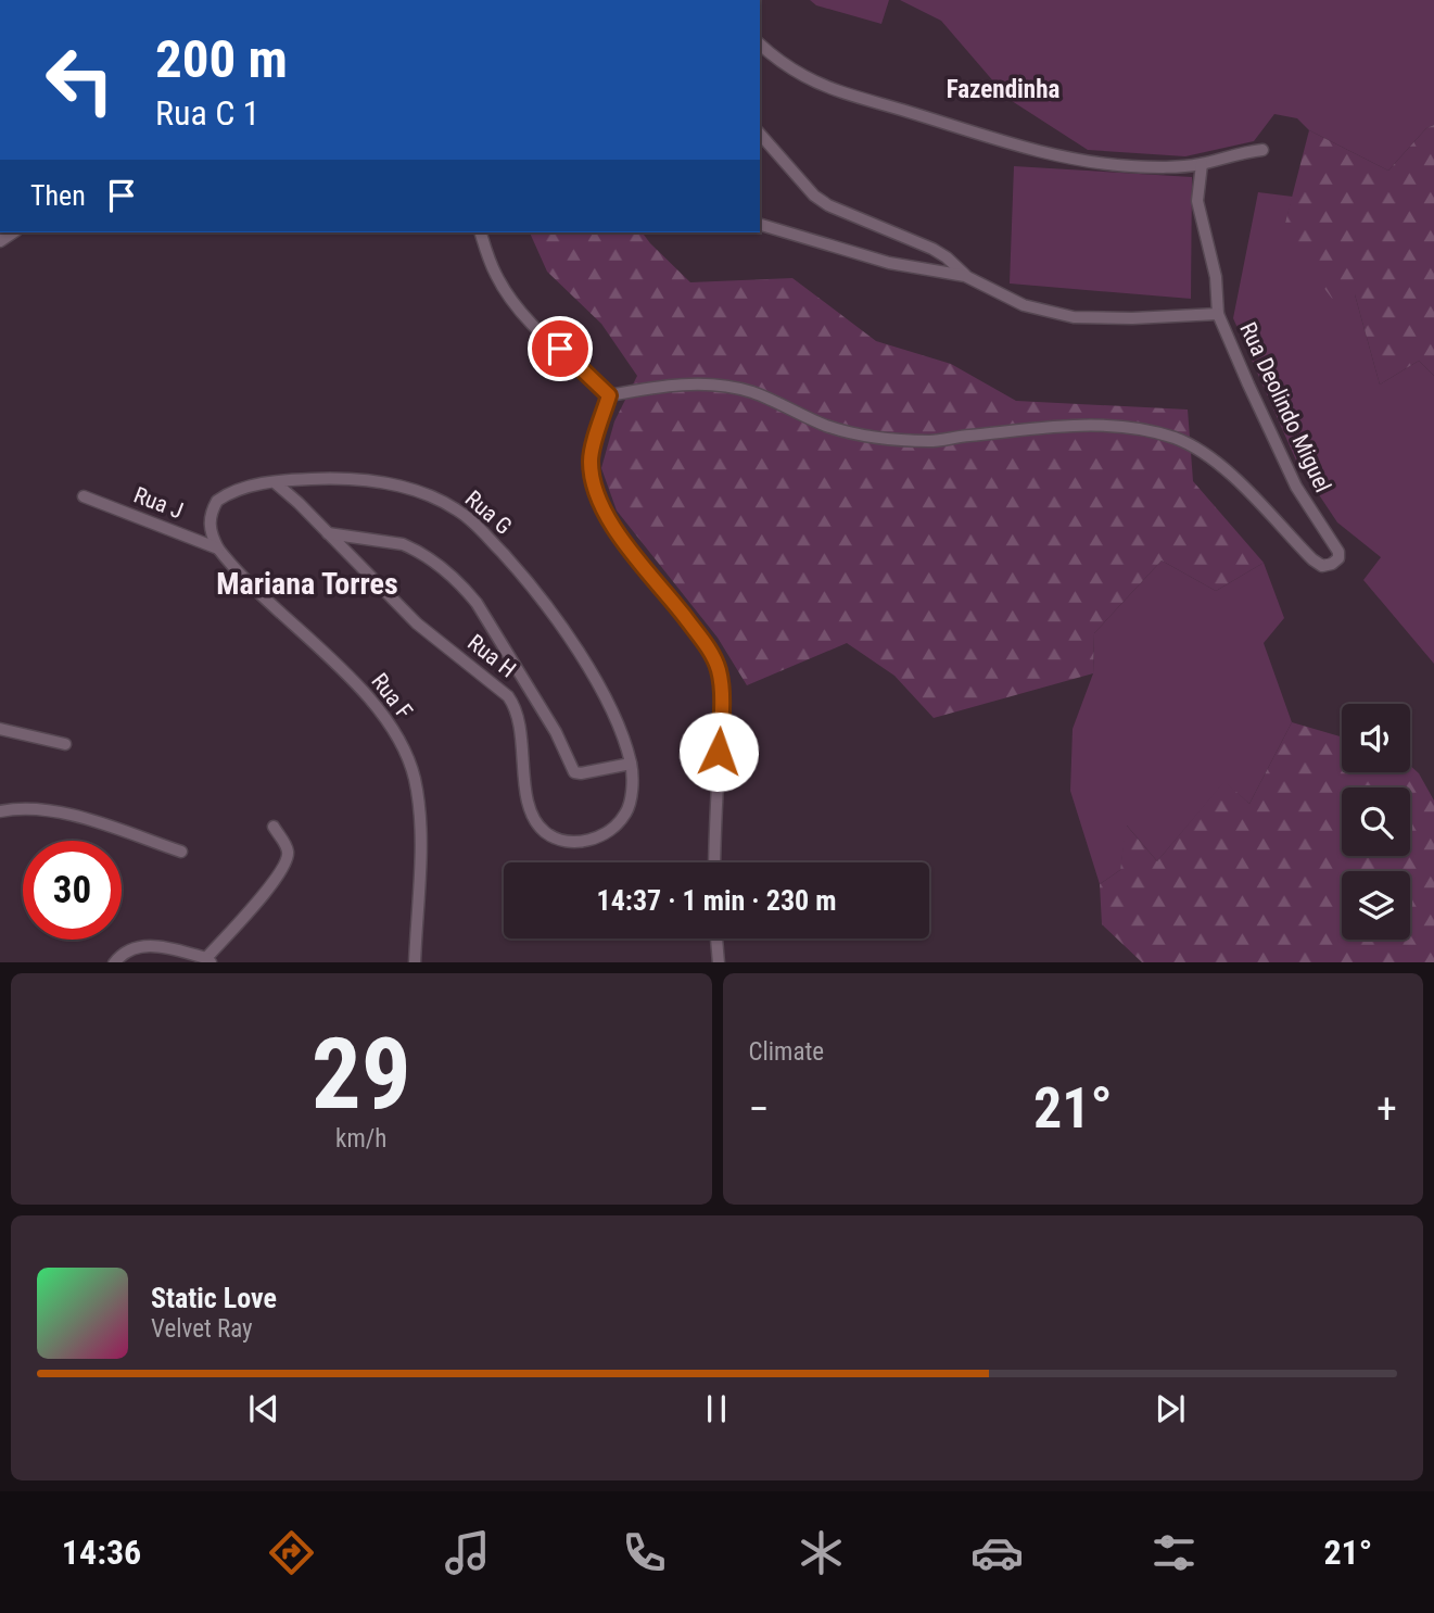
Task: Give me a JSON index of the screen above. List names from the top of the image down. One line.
{"streets":{"street":["Rua Deolindo Miguel","Rua J","Rua G","Rua H","Rua F"]},"crossings":[["Rua J","Rua G"],["Rua J","Rua F"],["Rua G","Rua H"],["Rua G","Rua F"]],"districts":["Fazendinha","Mariana Torres"],"page":{"turn":["200 m","Rua C 1"],"then":"Then","limit":"30","trip":"14:37 · 1 min · 230 m","tile":[["29","km/h"],"Climate"],"heat":["−","21°","+"],"song":["Static Love","Velvet Ray"],"tabs":["14:36","21°"]}}
